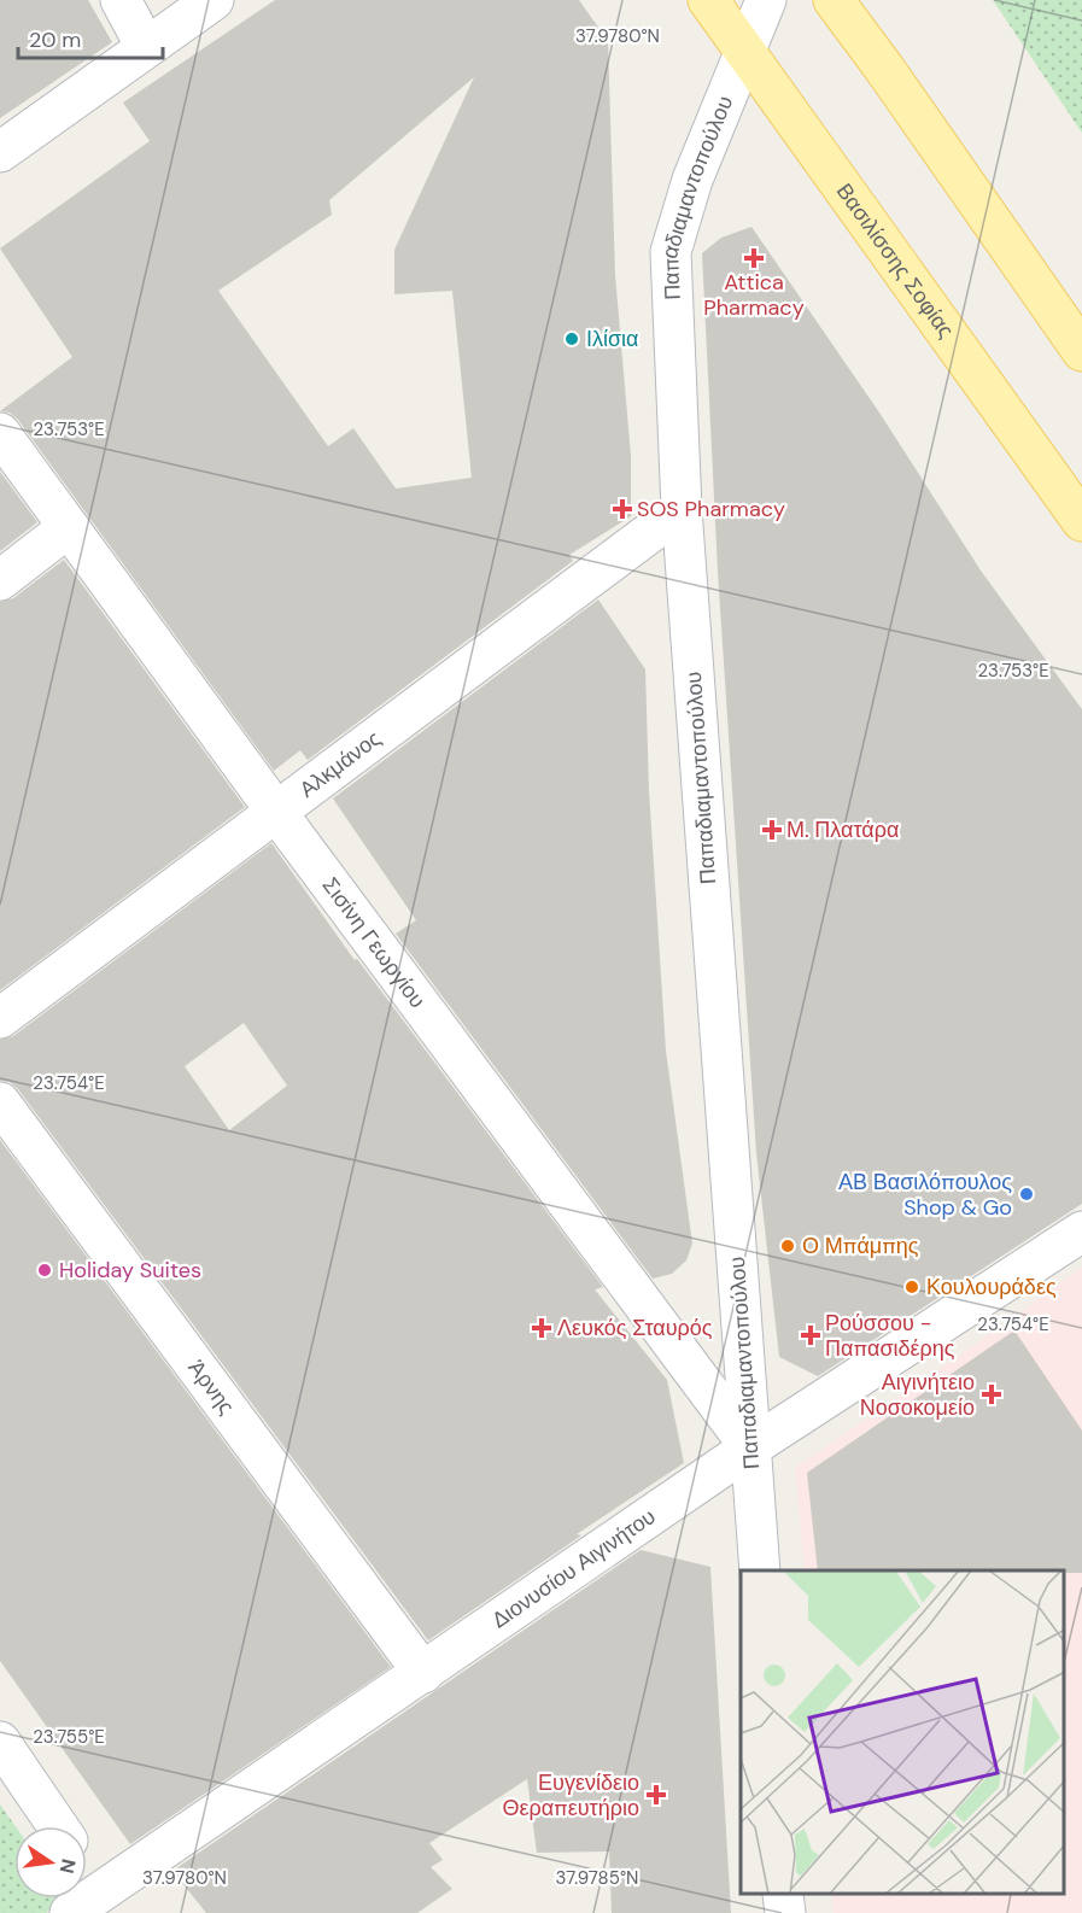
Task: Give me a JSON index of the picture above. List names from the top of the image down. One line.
{"streets":{"main road":["Βασιλίσσης Σοφίας"],"street":["Παπαδιαμαντοπούλου","Αλκμάνος","Σισίνη Γεωργίου","Άρνης","Διονυσίου Αιγινήτου"]},"crossings":[["Παπαδιαμαντοπούλου","Βασιλίσσης Σοφίας"],["Παπαδιαμαντοπούλου","Αλκμάνος"],["Παπαδιαμαντοπούλου","Σισίνη Γεωργίου"],["Παπαδιαμαντοπούλου","Διονυσίου Αιγινήτου"],["Αλκμάνος","Σισίνη Γεωργίου"],["Σισίνη Γεωργίου","Διονυσίου Αιγινήτου"],["Άρνης","Διονυσίου Αιγινήτου"]],"places":{"health":["Attica Pharmacy","SOS Pharmacy","Μ. Πλατάρα","Λευκός Σταυρός","Ρούσσου - Παπασιδέρης","Αιγινήτειο Νοσοκομείο","Ευγενίδειο Θεραπευτήριο"],"other":["Ιλίσια","ΑΒ Βασιλόπουλος Shop & Go","Ο Μπάμπης","Holiday Suites","Κουλουράδες"]},"scale_bar":"20 m","north":"right","coordinates":["37.9780°N","23.753°E","23.754°E","23.755°E","37.9785°N"]}
